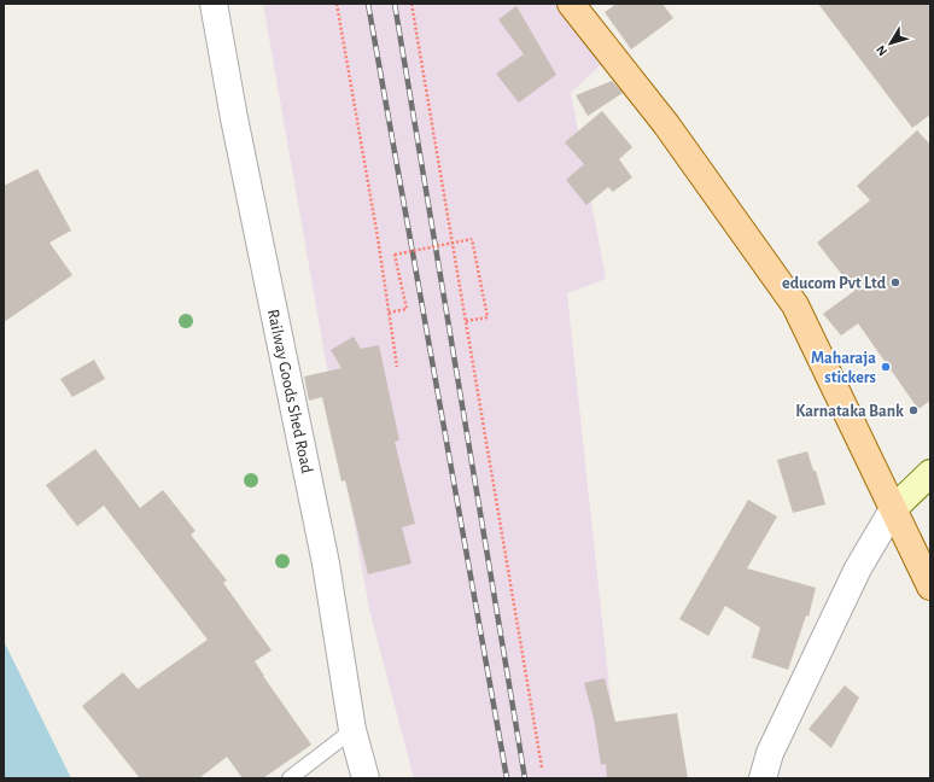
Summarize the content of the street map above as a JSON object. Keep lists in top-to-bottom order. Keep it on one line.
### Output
{"streets":{"street":["Railway Goods Shed Road"]},"places":["educom Pvt Ltd","Maharaja stickers","Karnataka Bank"],"north":"bottom left"}
